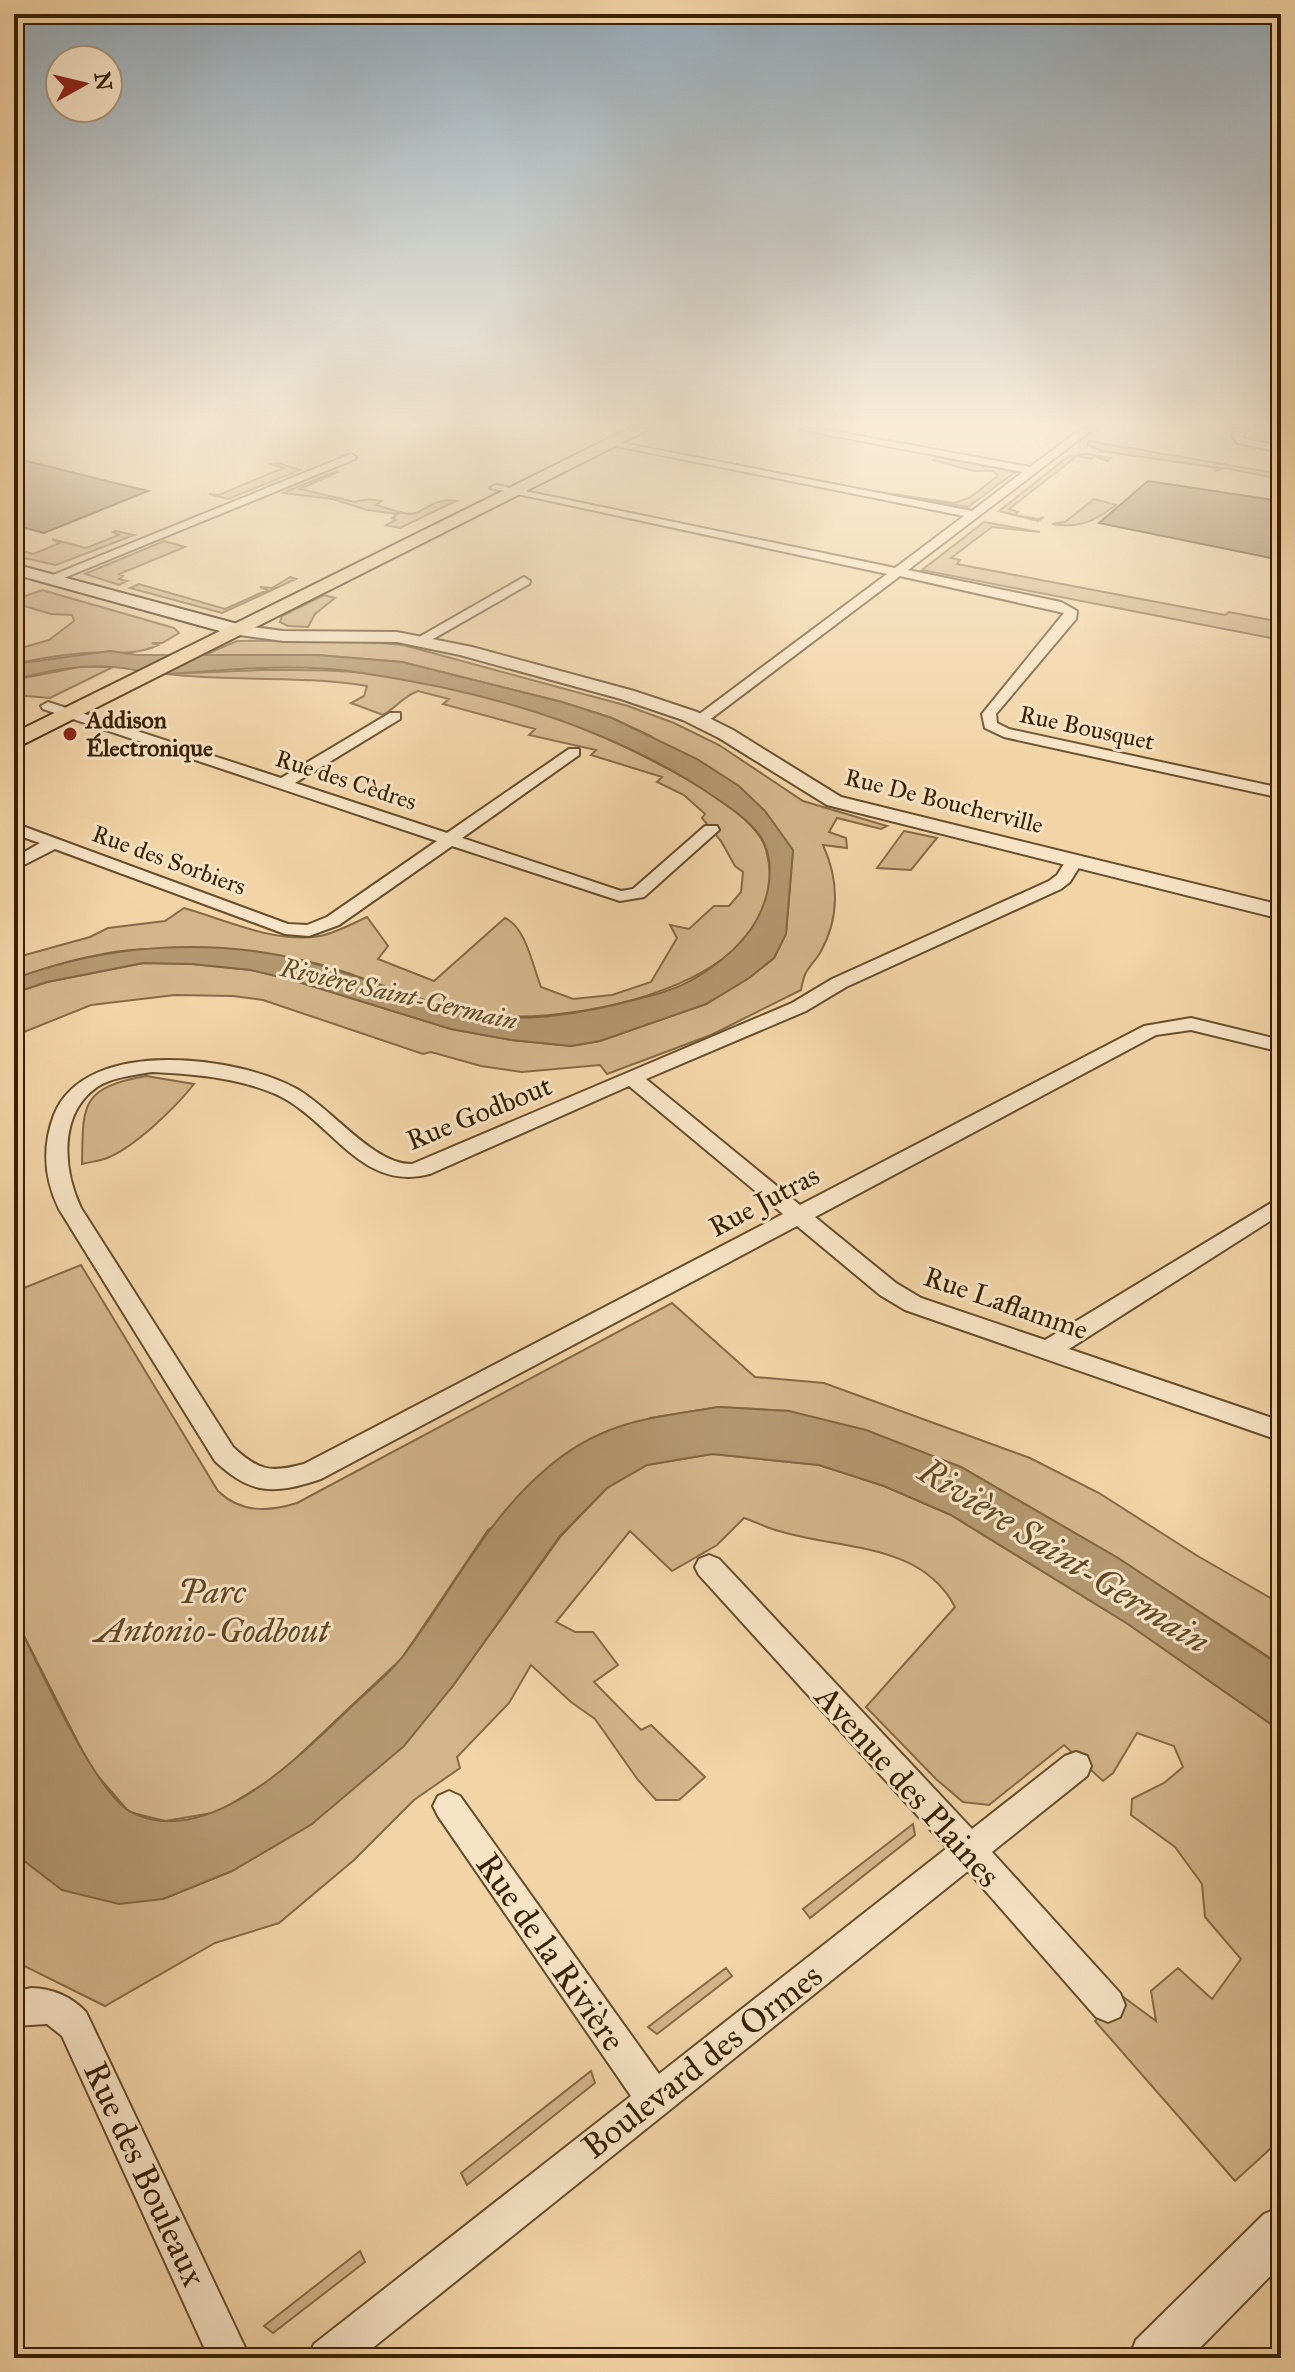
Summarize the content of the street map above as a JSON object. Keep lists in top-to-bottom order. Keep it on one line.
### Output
{"streets":{"street":["Rue Bousquet","Rue des Cèdres","Rue De Boucherville","Rue des Sorbiers","Rue Godbout","Rue Jutras","Rue Laflamme","Avenue des Plaines","Rue de la Rivière","Boulevard des Ormes","Rue des Bouleaux"]},"crossings":[["Rue des Cèdres","Rue des Sorbiers"],["Rue De Boucherville","Rue Godbout"],["Rue Godbout","Rue Jutras"],["Rue Godbout","Rue Laflamme"],["Rue Jutras","Rue Laflamme"],["Avenue des Plaines","Boulevard des Ormes"],["Rue de la Rivière","Boulevard des Ormes"]],"water":["Rivière Saint-Germain"],"parks":["Parc Antonio-Godbout"],"places":["Addison Électronique"],"north":"right"}
